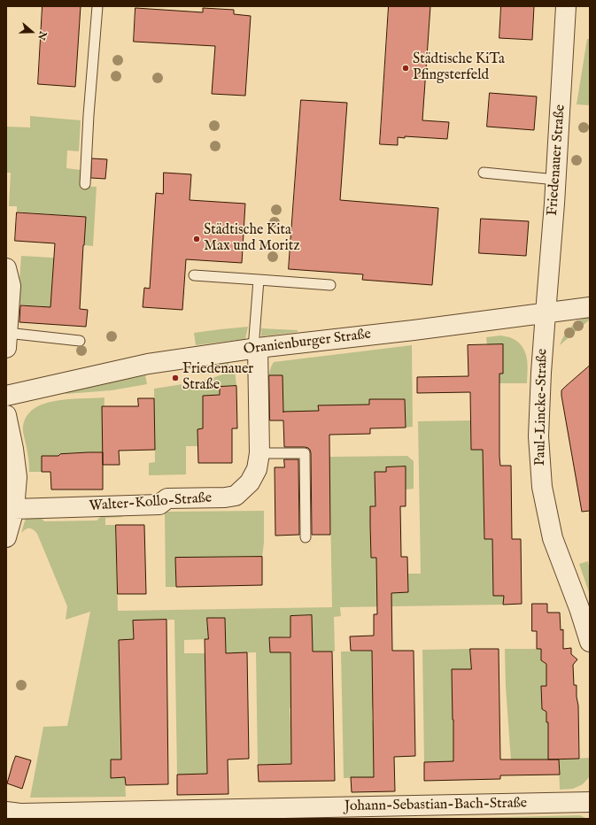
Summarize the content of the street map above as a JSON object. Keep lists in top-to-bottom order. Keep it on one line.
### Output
{"streets":{"street":["Friedenauer Straße","Oranienburger Straße","Paul-Lincke-Straße","Walter-Kollo-Straße","Johann-Sebastian-Bach-Straße"]},"crossings":[["Friedenauer Straße","Oranienburger Straße"],["Friedenauer Straße","Paul-Lincke-Straße"],["Oranienburger Straße","Paul-Lincke-Straße"],["Oranienburger Straße","Walter-Kollo-Straße"]],"places":["Städtische KiTa Pfingsterfeld","Städtische Kita Max und Moritz","Friedenauer Straße"],"north":"right"}
